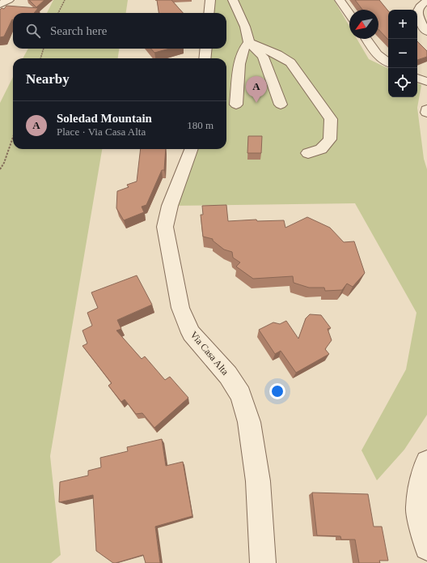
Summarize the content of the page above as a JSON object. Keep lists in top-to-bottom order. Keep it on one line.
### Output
{"streets":{"street":["Via Casa Alta"]},"north":"bottom left","page":{"map_buttons":["+","−"],"search":"Search here","heading":"Nearby","pins":"A","list":[{"mark":"A","name":"Soledad Mountain","note":"Place · Via Casa Alta","value":"180 m"}]}}
